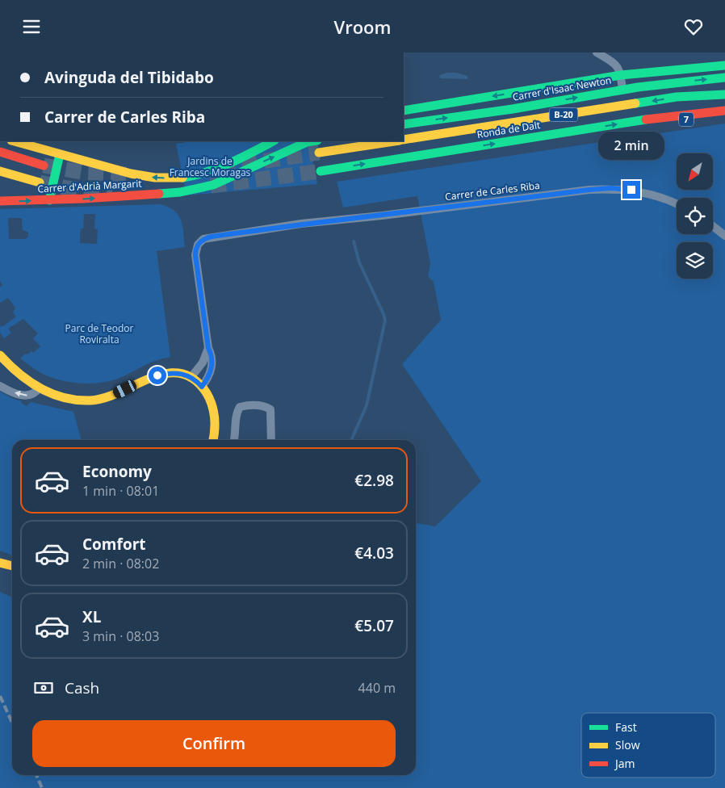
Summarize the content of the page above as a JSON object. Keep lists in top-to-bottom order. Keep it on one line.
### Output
{"streets":{"main road":["Carrer d'Isaac Newton","B-20","7","Ronda de Dalt","Carrer d'Adrià Margarit"],"street":["Carrer de Carles Riba"]},"crossings":[["7","Ronda de Dalt"]],"parks":["Jardins de Francesc Moragas","Parc de Teodor Roviralta"],"legend":["Fast","Slow","Jam"],"north":"bottom left","page":{"header":"Vroom","banner":["Avinguda del Tibidabo","Carrer de Carles Riba"],"bubble":"2 min","list":[{"name":"Economy","note":"1 min · 08:01","value":"€2.98"},{"name":"Comfort","note":"2 min · 08:02","value":"€4.03"},{"name":"XL","note":"3 min · 08:03","value":"€5.07"}],"pay":["Cash","440 m"],"buttons":"Confirm"}}
